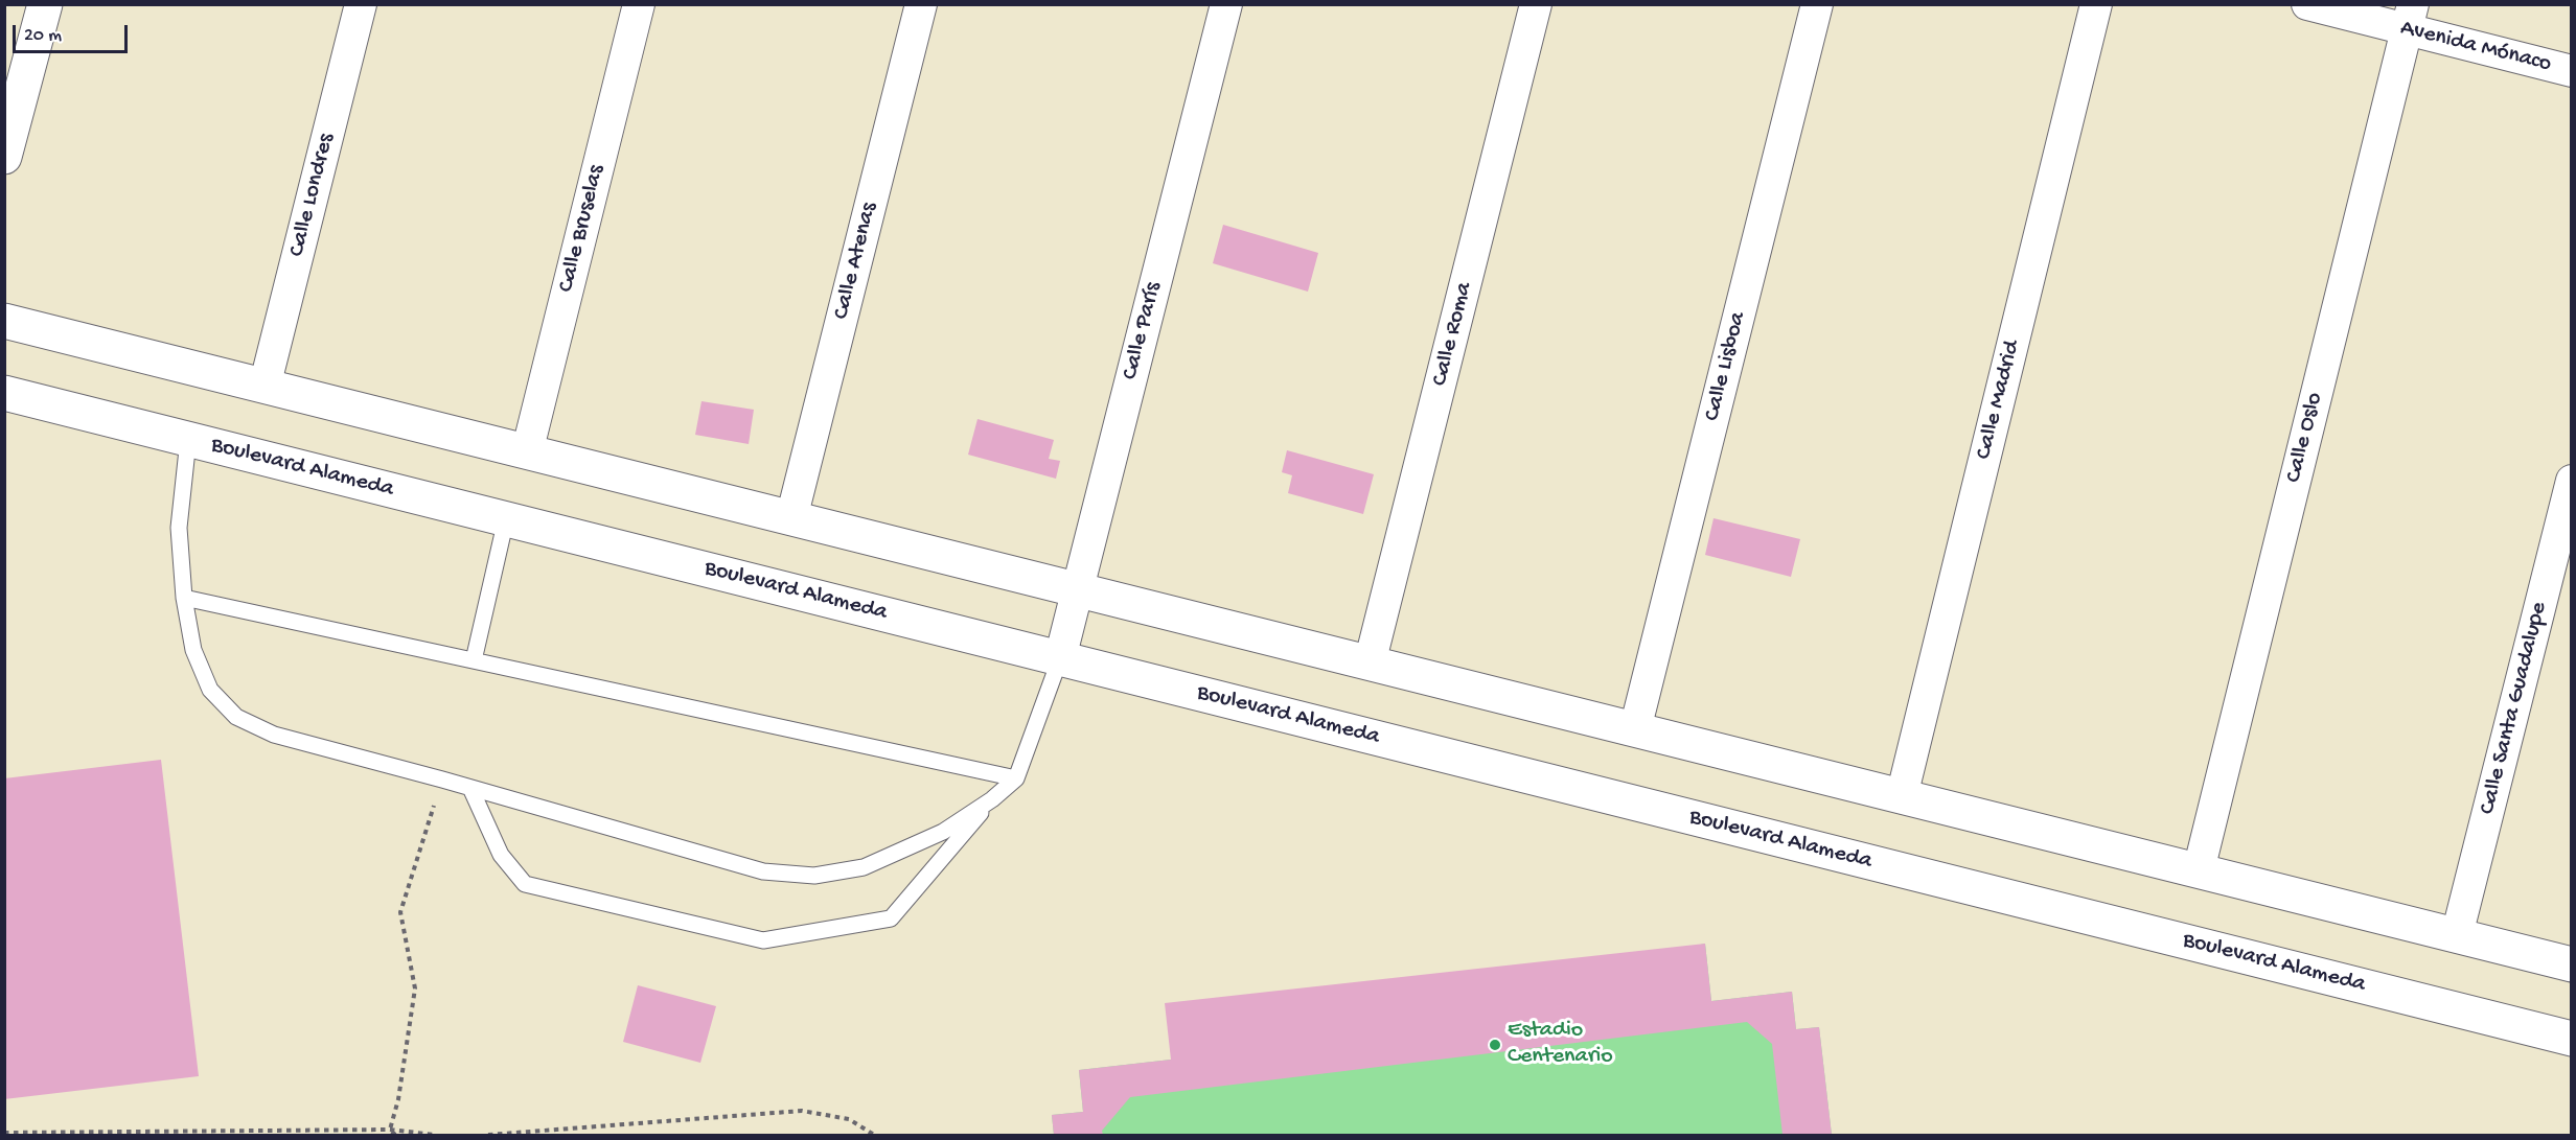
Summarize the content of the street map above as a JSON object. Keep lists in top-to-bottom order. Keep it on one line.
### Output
{"streets":{"street":["Avenida Mónaco","Calle Londres","Calle Bruselas","Calle Atenas","Calle París","Calle Roma","Calle Lisboa","Calle Madrid","Calle Oslo","Boulevard Alameda","Calle Santa Guadalupe"]},"crossings":[["Avenida Mónaco","Calle Oslo"],["Calle París","Boulevard Alameda"]],"places":["Estadio Centenario"],"scale_bar":"20 m"}
